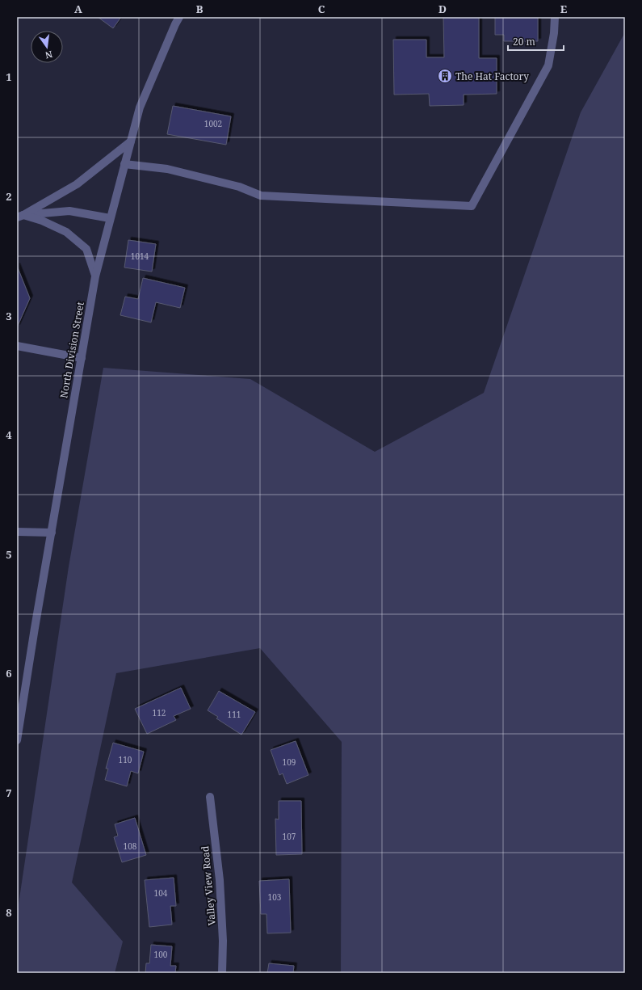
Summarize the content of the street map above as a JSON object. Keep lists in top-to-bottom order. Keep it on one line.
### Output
{"streets":{"street":["North Division Street","Valley View Road"]},"places":{"building":["The Hat Factory"]},"house_numbers":["1002","1014","112","111","110","109","107","108","104","103","100"],"scale_bar":"20 m","north":"bottom","grid":{"columns":["A","B","C","D","E"],"rows":["1","2","3","4","5","6","7","8"]}}
